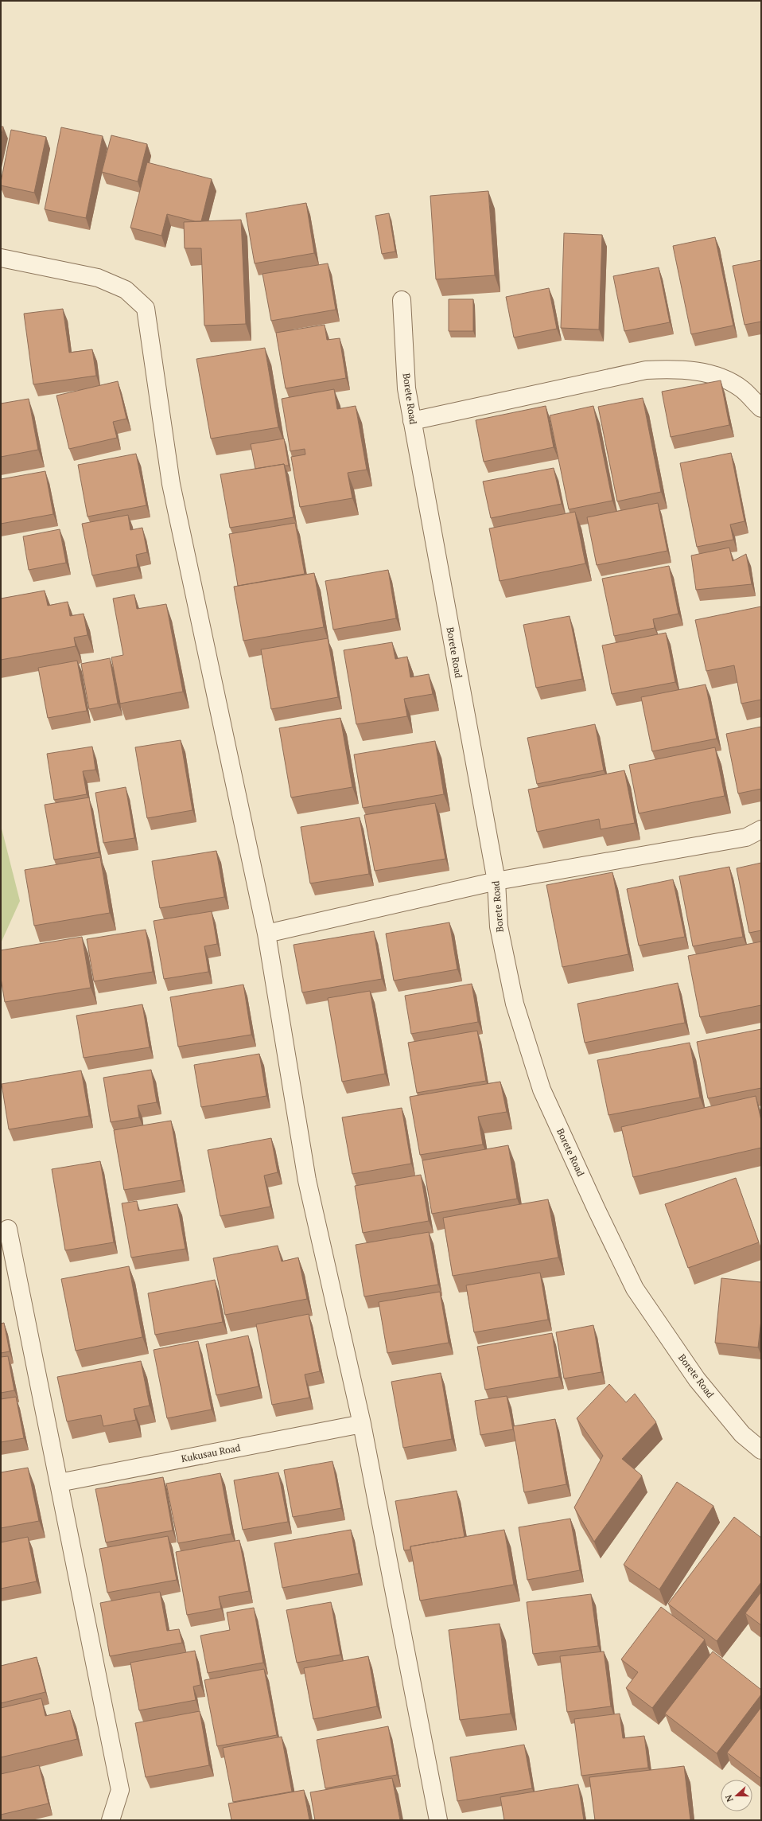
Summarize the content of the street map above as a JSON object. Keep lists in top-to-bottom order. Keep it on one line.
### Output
{"streets":{"street":["Borete Road","Kukusau Road"]},"north":"left"}
